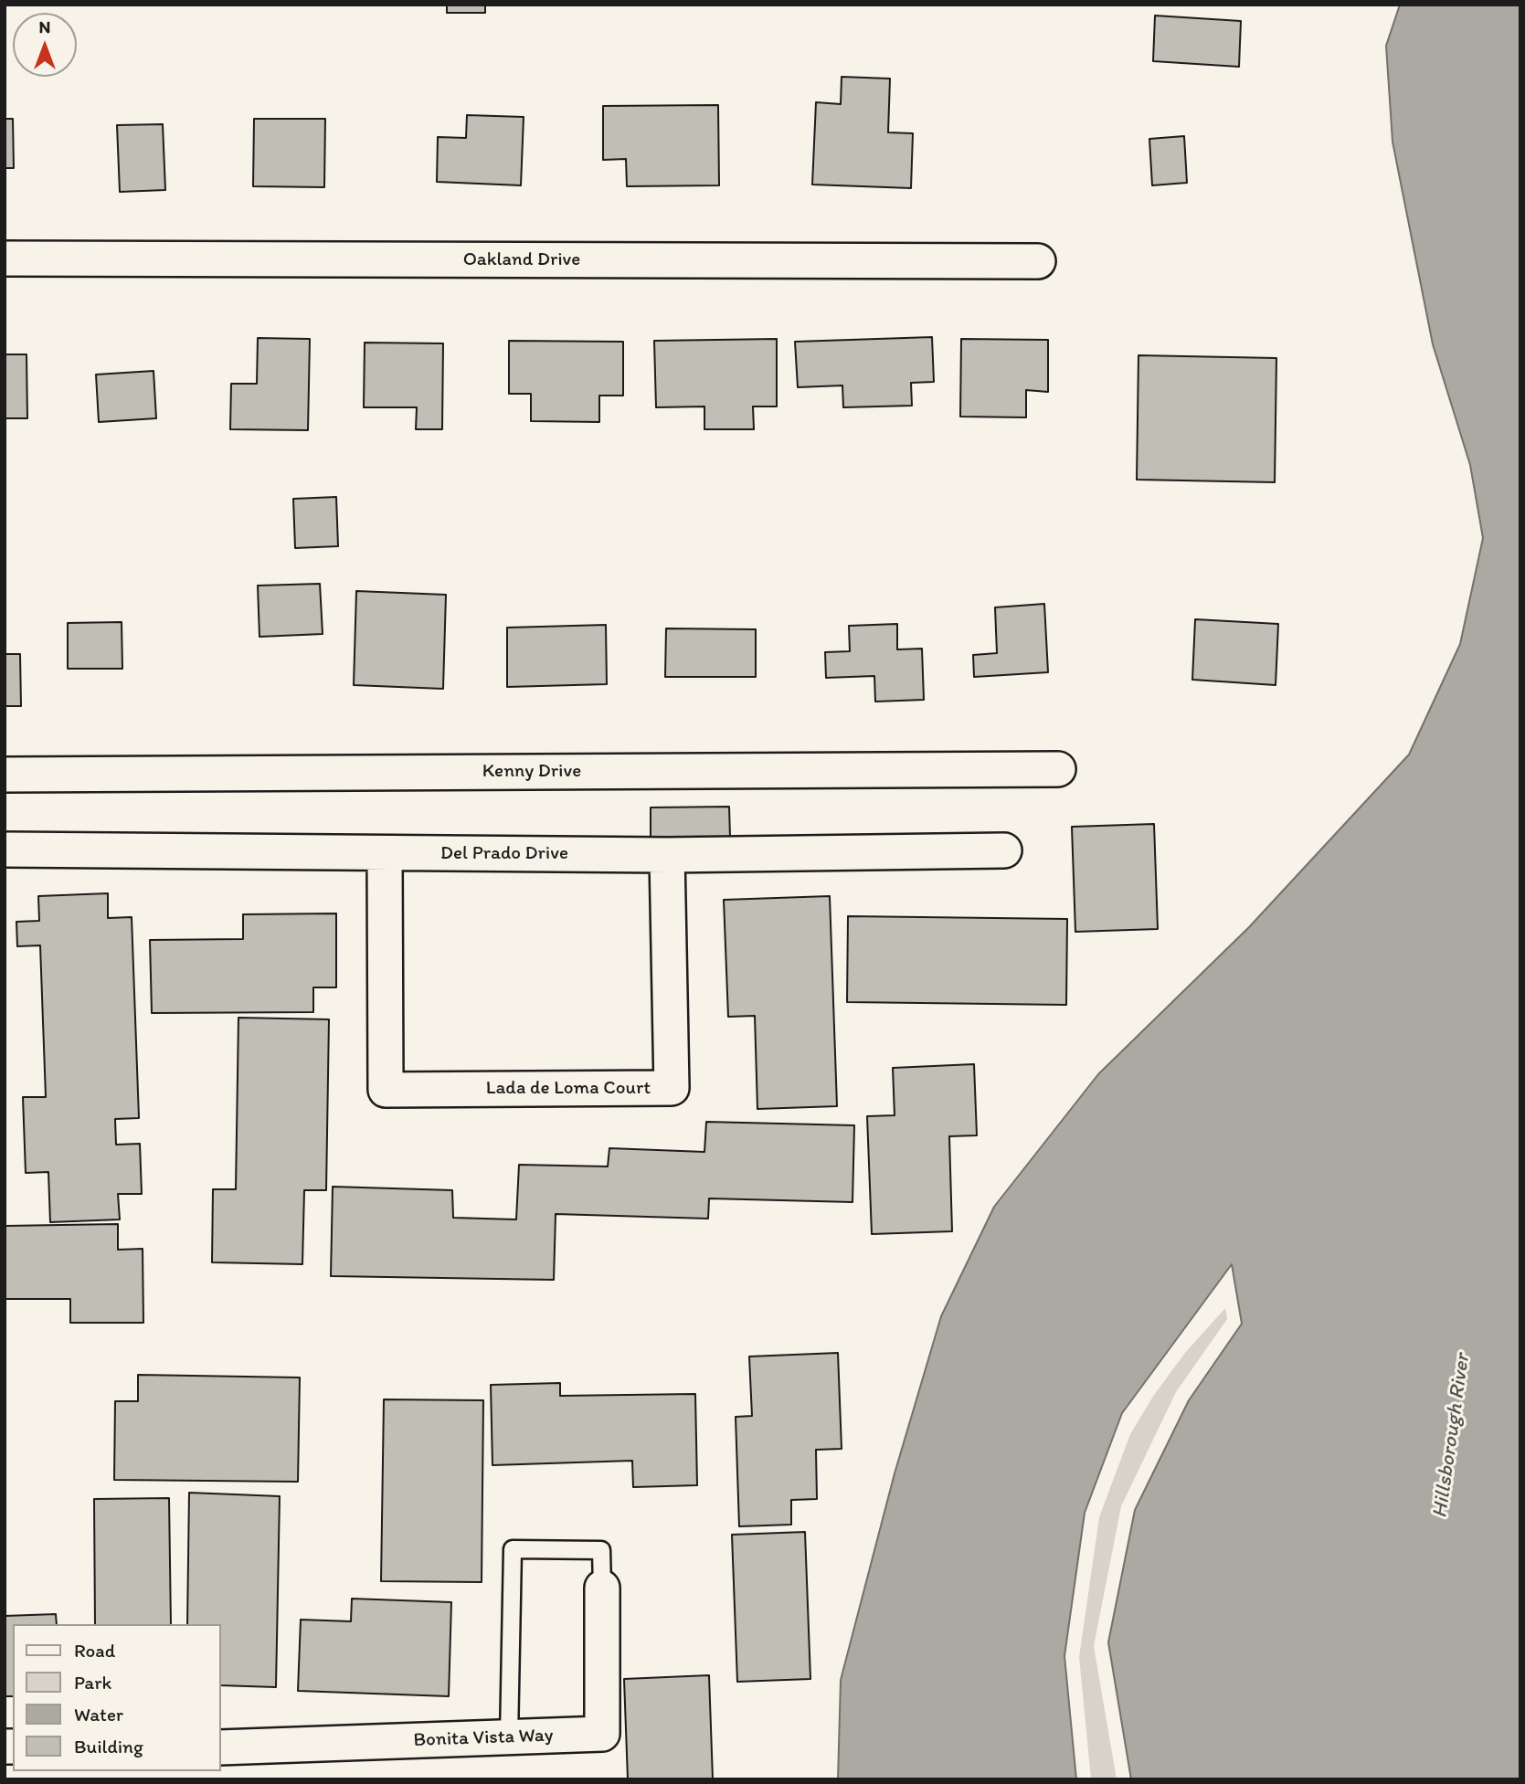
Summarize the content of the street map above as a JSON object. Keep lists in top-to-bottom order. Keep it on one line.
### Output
{"streets":{"street":["Oakland Drive","Kenny Drive","Del Prado Drive","Lada de Loma Court","Bonita Vista Way"]},"crossings":[["Del Prado Drive","Lada de Loma Court"]],"water":["Hillsborough River"],"legend":["Road","Park","Water","Building"],"north":"top"}
